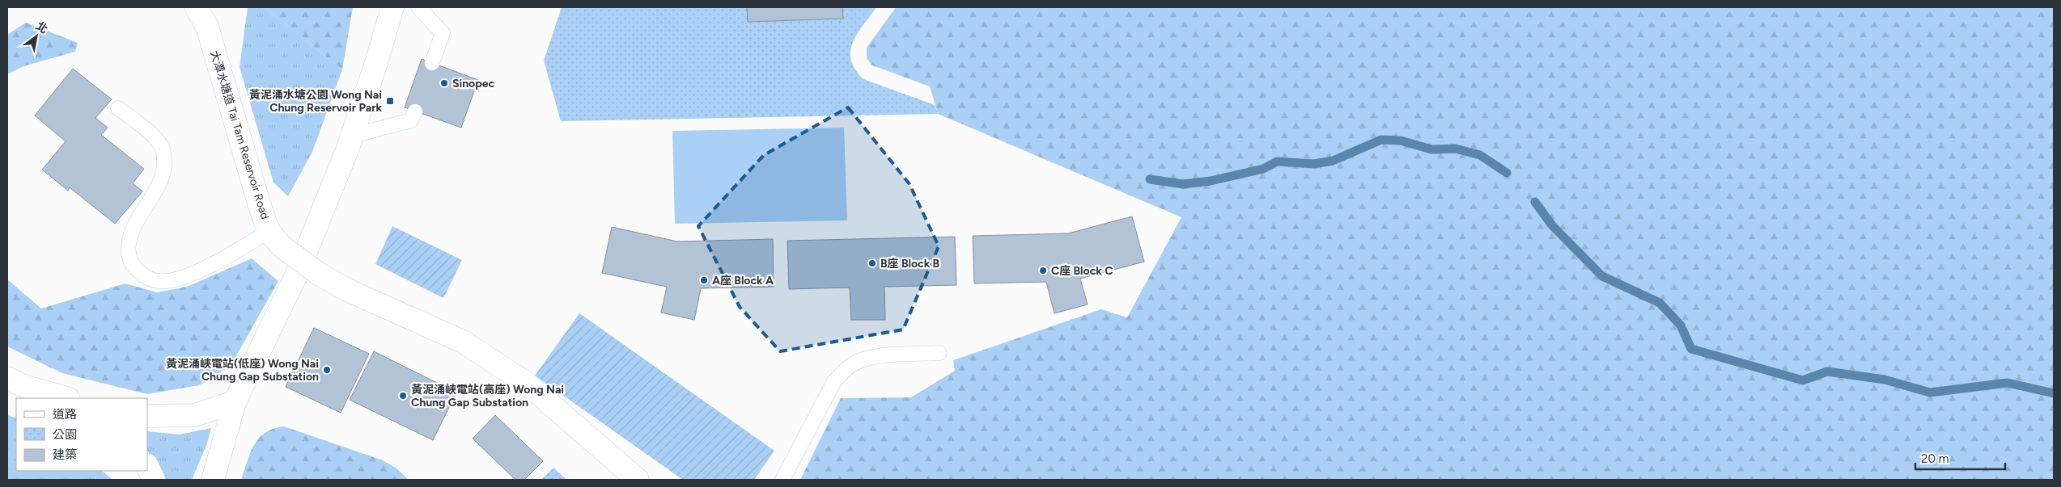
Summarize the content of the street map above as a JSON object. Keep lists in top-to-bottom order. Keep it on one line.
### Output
{"streets":{"main road":["大潭水塘道 Tai Tam Reservoir Road"]},"places":{"other":["Sinopec","B座 Block B","C座 Block C","A座 Block A","黃泥涌峽電站(低座) Wong Nai Chung Gap Substation","黃泥涌峽電站(高座) Wong Nai Chung Gap Substation"],"transit":["黃泥涌水塘公園 Wong Nai Chung Reservoir Park"]},"legend":["道路","公園","建築"],"scale_bar":"20 m","north":"top right"}
